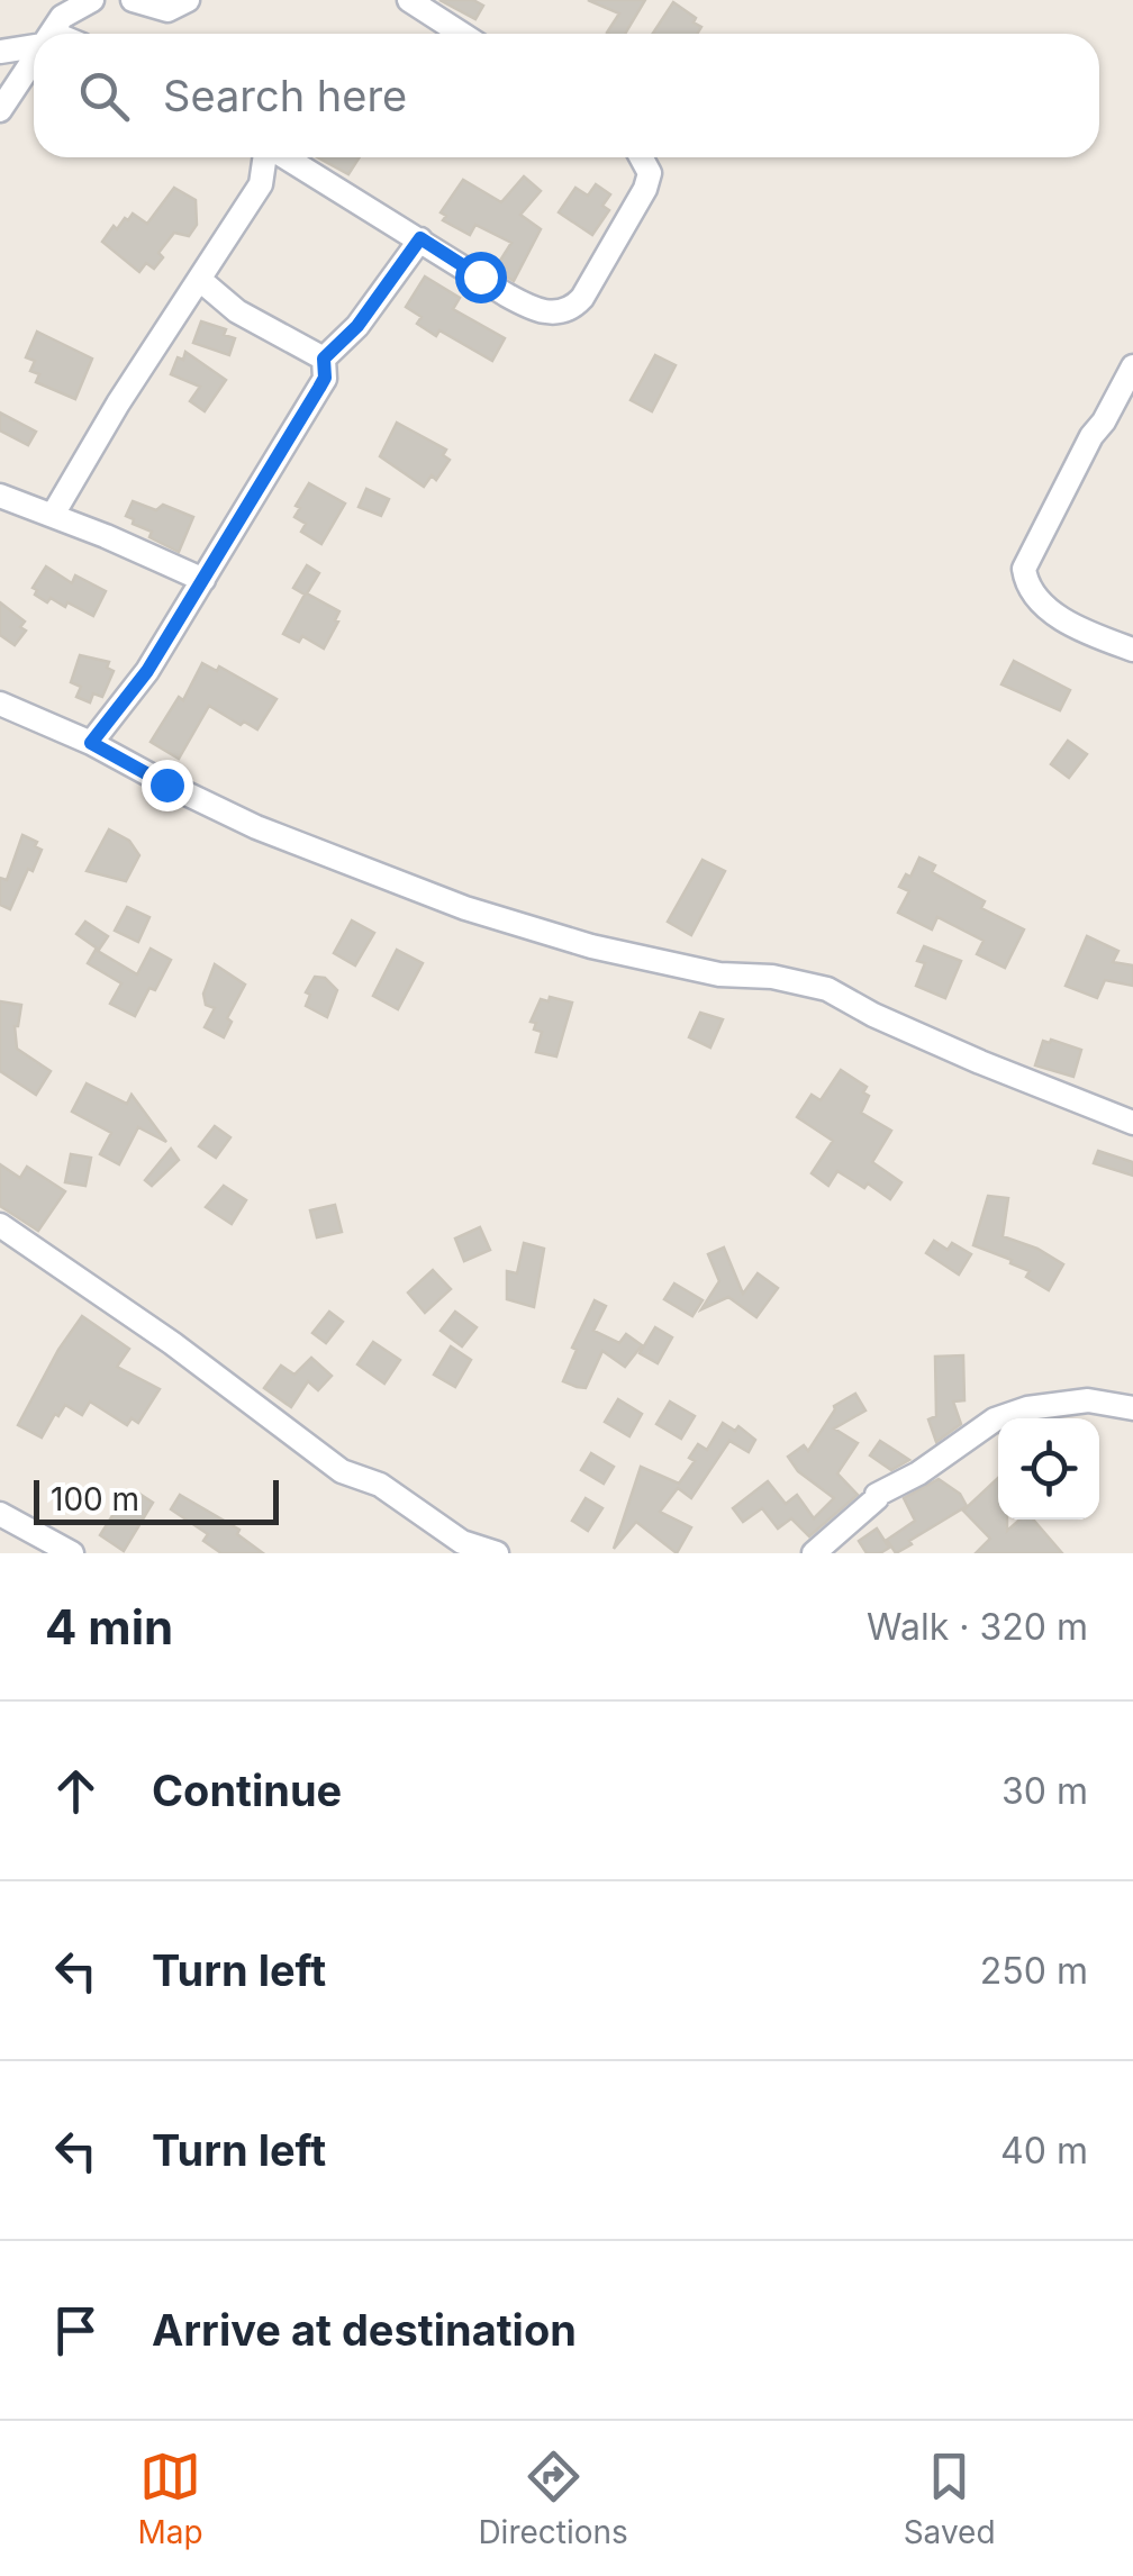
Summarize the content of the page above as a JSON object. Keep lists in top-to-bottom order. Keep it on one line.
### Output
{"scale_bar":"100 m","page":{"search":"Search here","scale":"100 m","heading":["4 min","Walk · 320 m"],"list":[["Continue","30 m"],["Turn left","250 m"],["Turn left","40 m"],"Arrive at destination"],"nav":["Map","Directions","Saved"]}}
